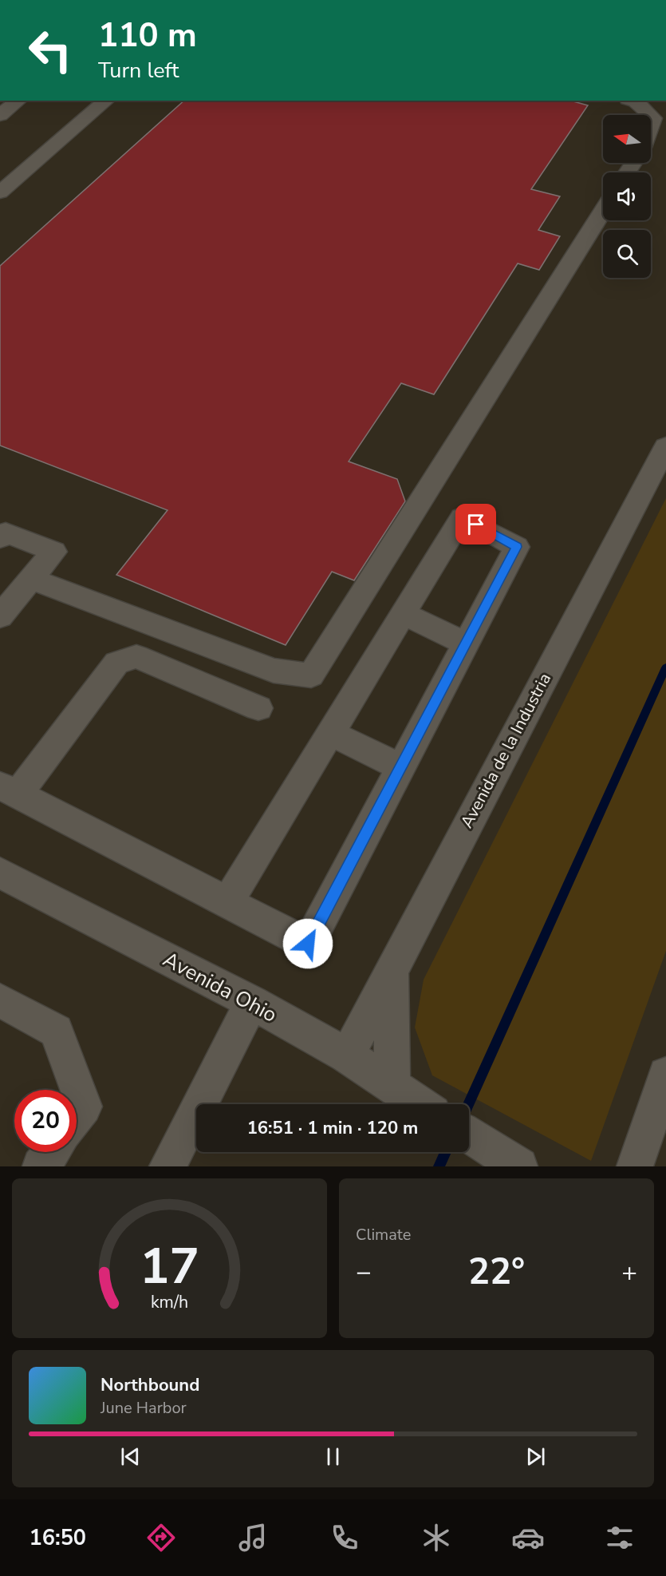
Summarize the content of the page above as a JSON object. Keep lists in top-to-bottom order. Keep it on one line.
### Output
{"streets":{"street":["Avenida de la Industria","Avenida Ohio"]},"crossings":[["Avenida de la Industria","Avenida Ohio"]],"north":"left","page":{"turn":["110 m","Turn left"],"limit":"20","trip":"16:51 · 1 min · 120 m","tile":"Climate","heat":["−","22°","+"],"song":["Northbound","June Harbor"],"tabs":"16:50","gauge":["17","km/h"]}}
